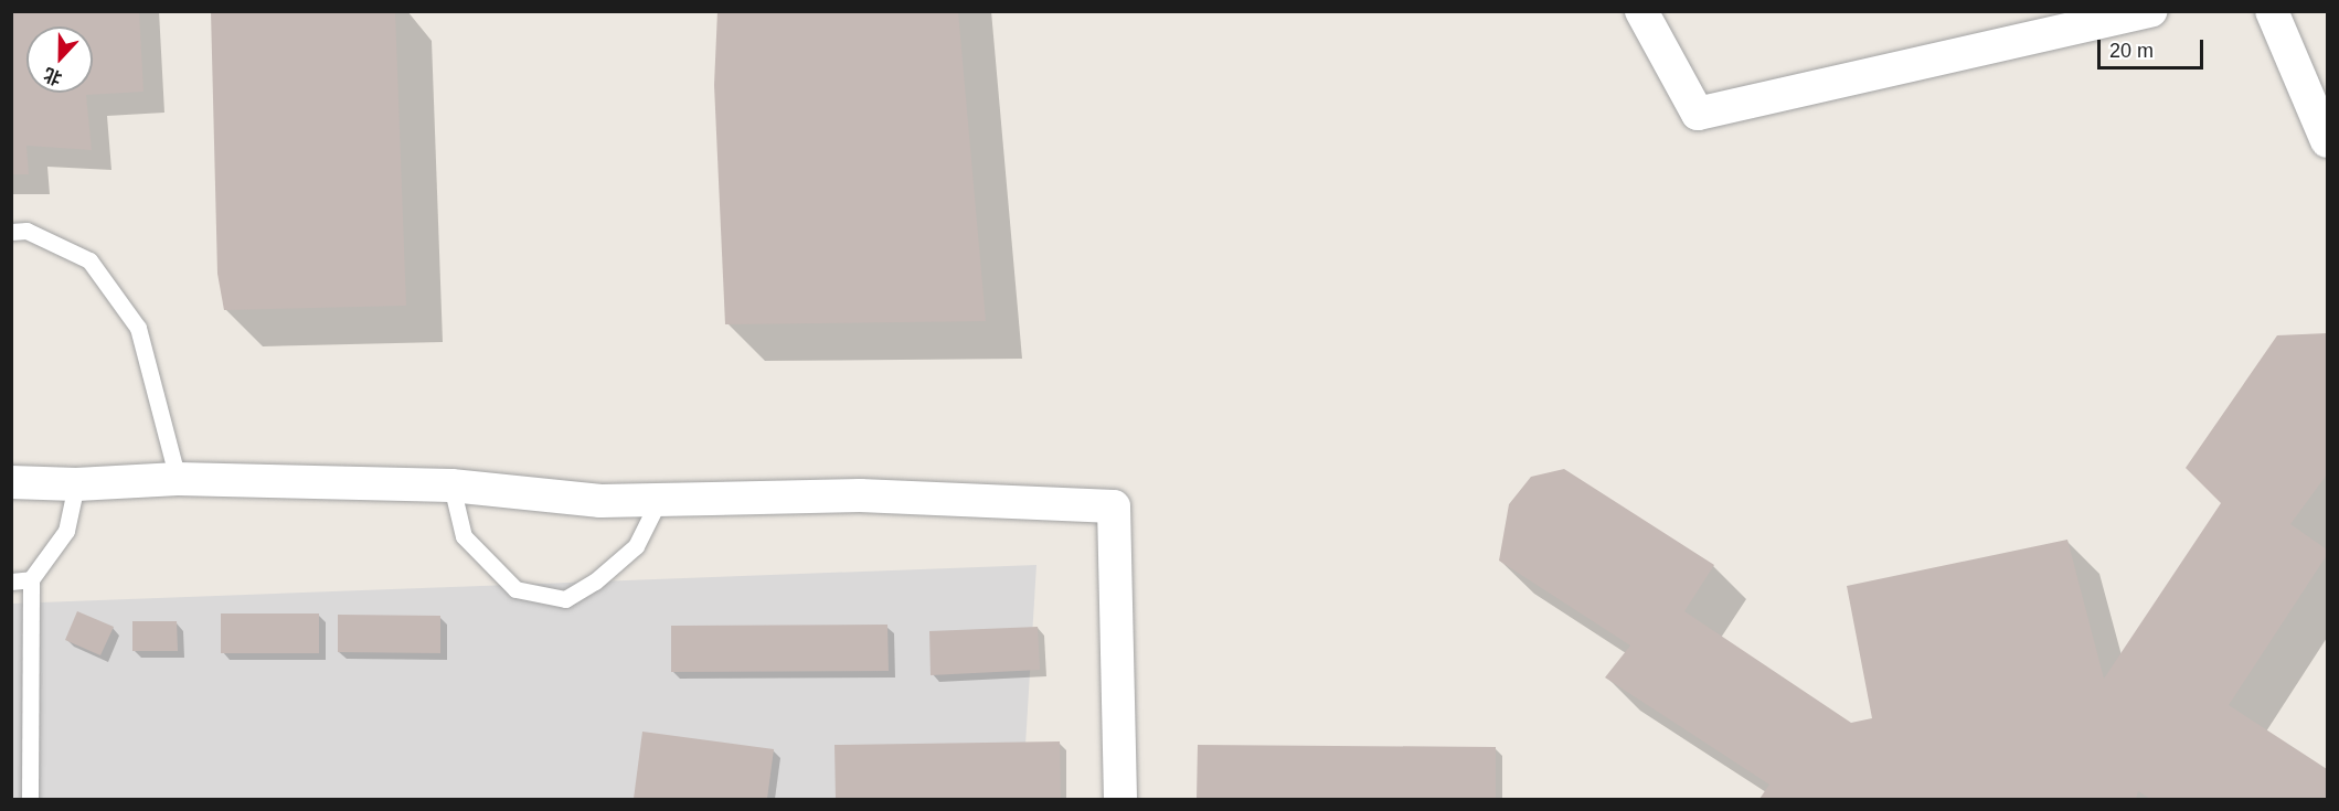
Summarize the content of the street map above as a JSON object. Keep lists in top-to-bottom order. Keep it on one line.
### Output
{"scale_bar":"20 m","north":"bottom"}
